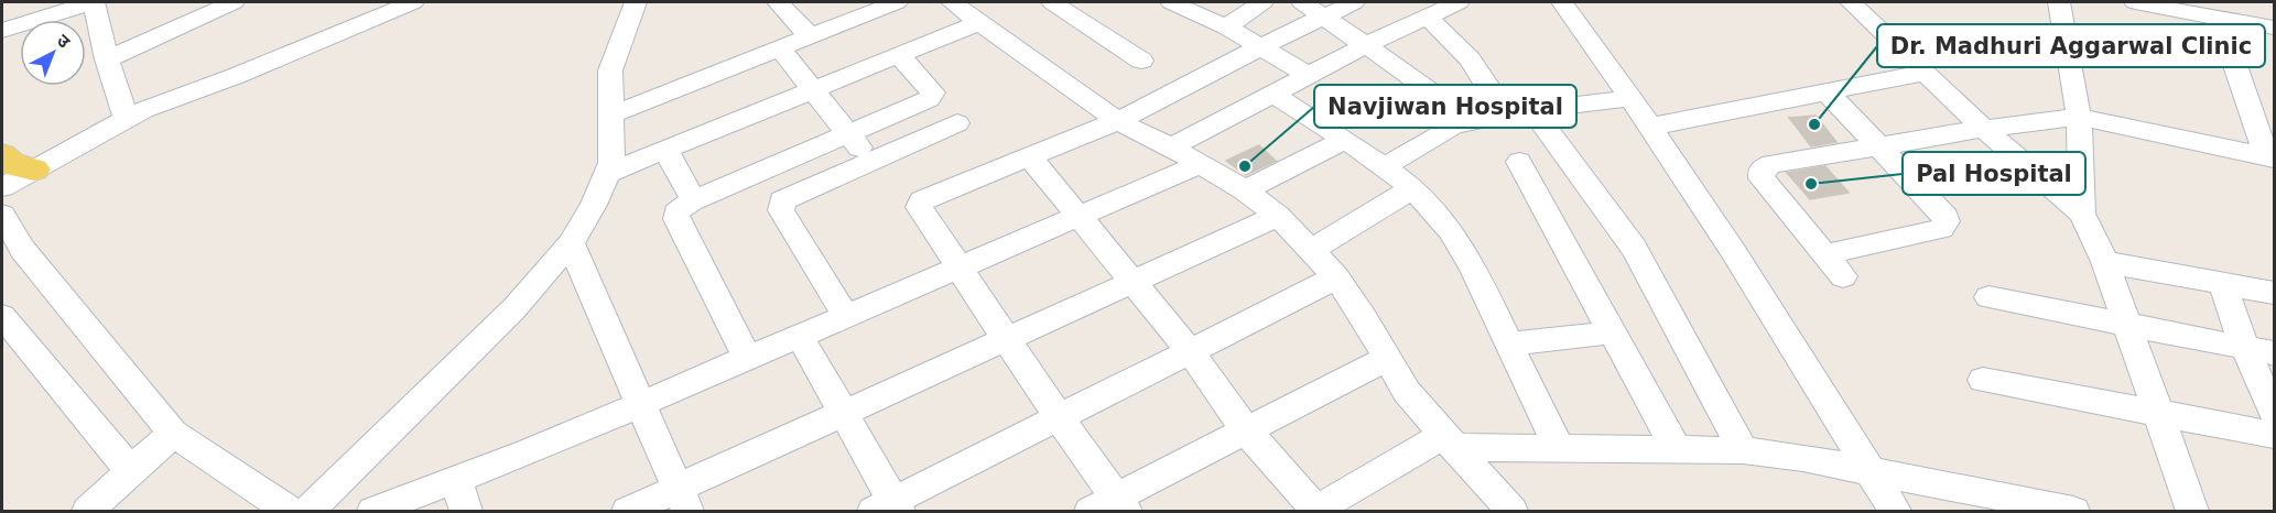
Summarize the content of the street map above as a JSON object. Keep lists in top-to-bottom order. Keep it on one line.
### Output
{"places":["Dr. Madhuri Aggarwal Clinic","Navjiwan Hospital","Pal Hospital"],"north":"top right"}
